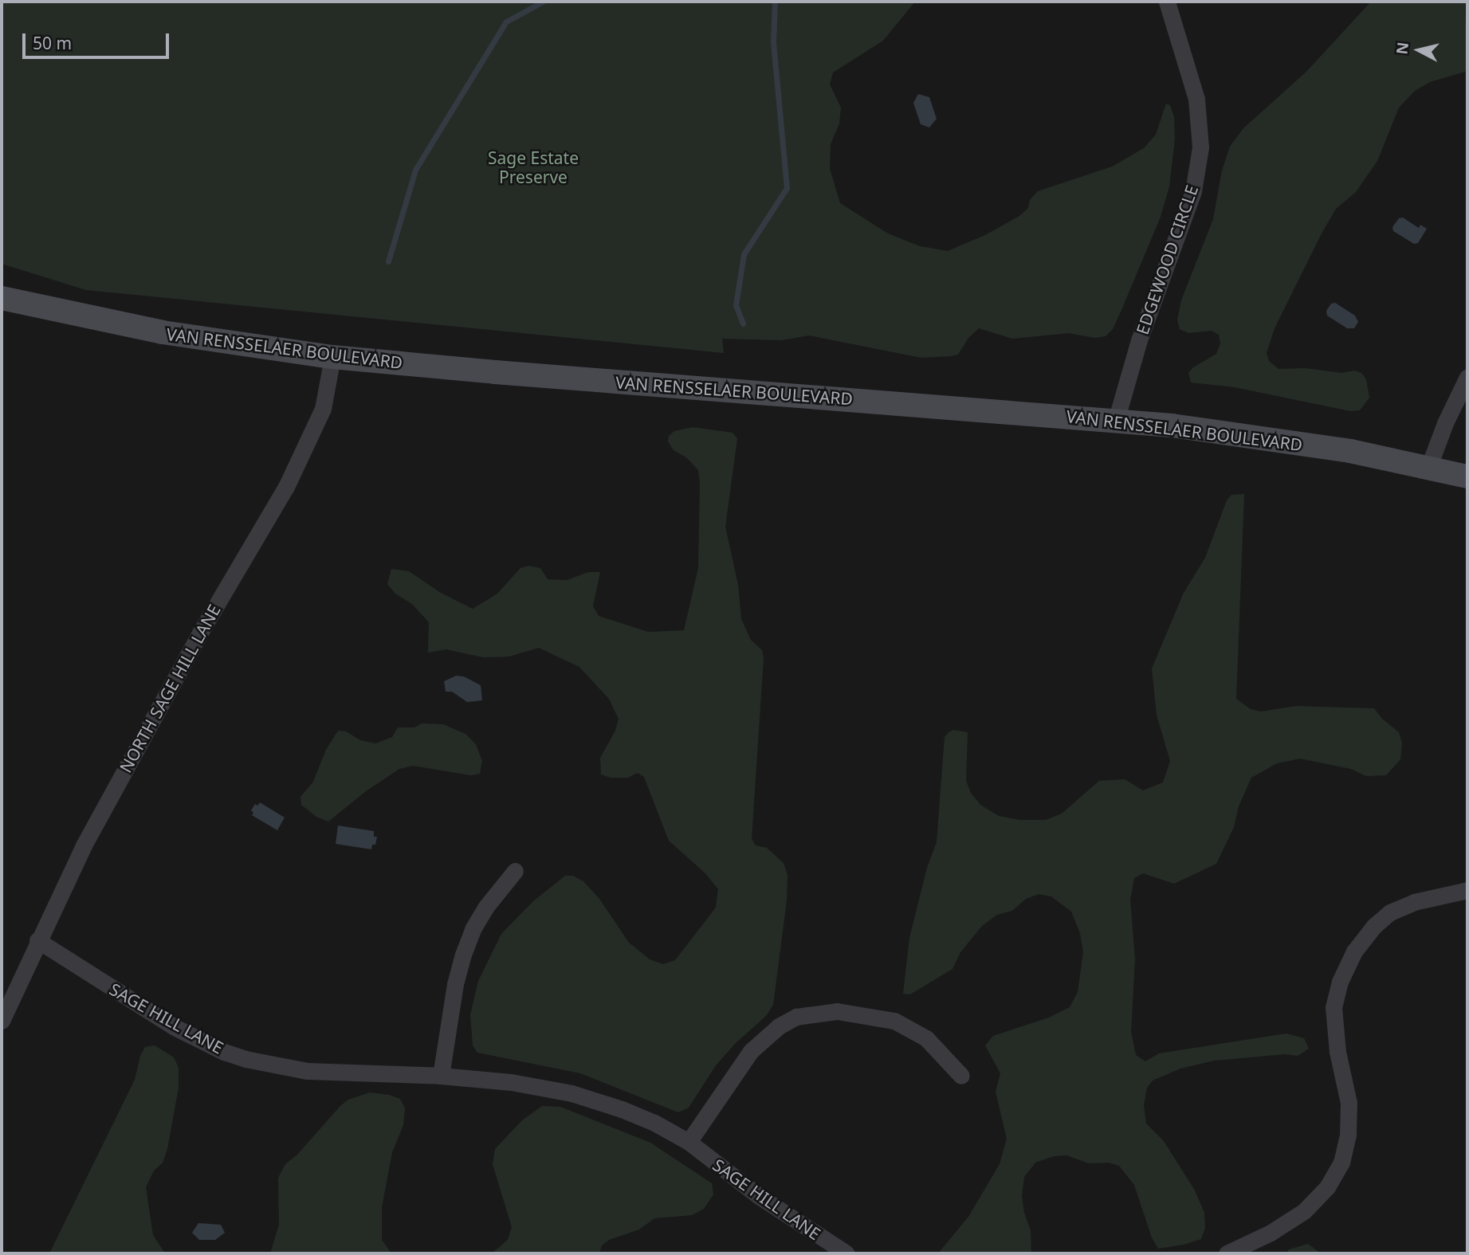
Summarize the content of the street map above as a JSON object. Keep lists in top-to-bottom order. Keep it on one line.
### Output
{"streets":{"main road":["VAN RENSSELAER BOULEVARD"],"street":["EDGEWOOD CIRCLE","NORTH SAGE HILL LANE","SAGE HILL LANE"]},"crossings":[["EDGEWOOD CIRCLE","VAN RENSSELAER BOULEVARD"],["VAN RENSSELAER BOULEVARD","NORTH SAGE HILL LANE"],["NORTH SAGE HILL LANE","SAGE HILL LANE"]],"parks":["Sage Estate Preserve"],"scale_bar":"50 m","north":"left"}
